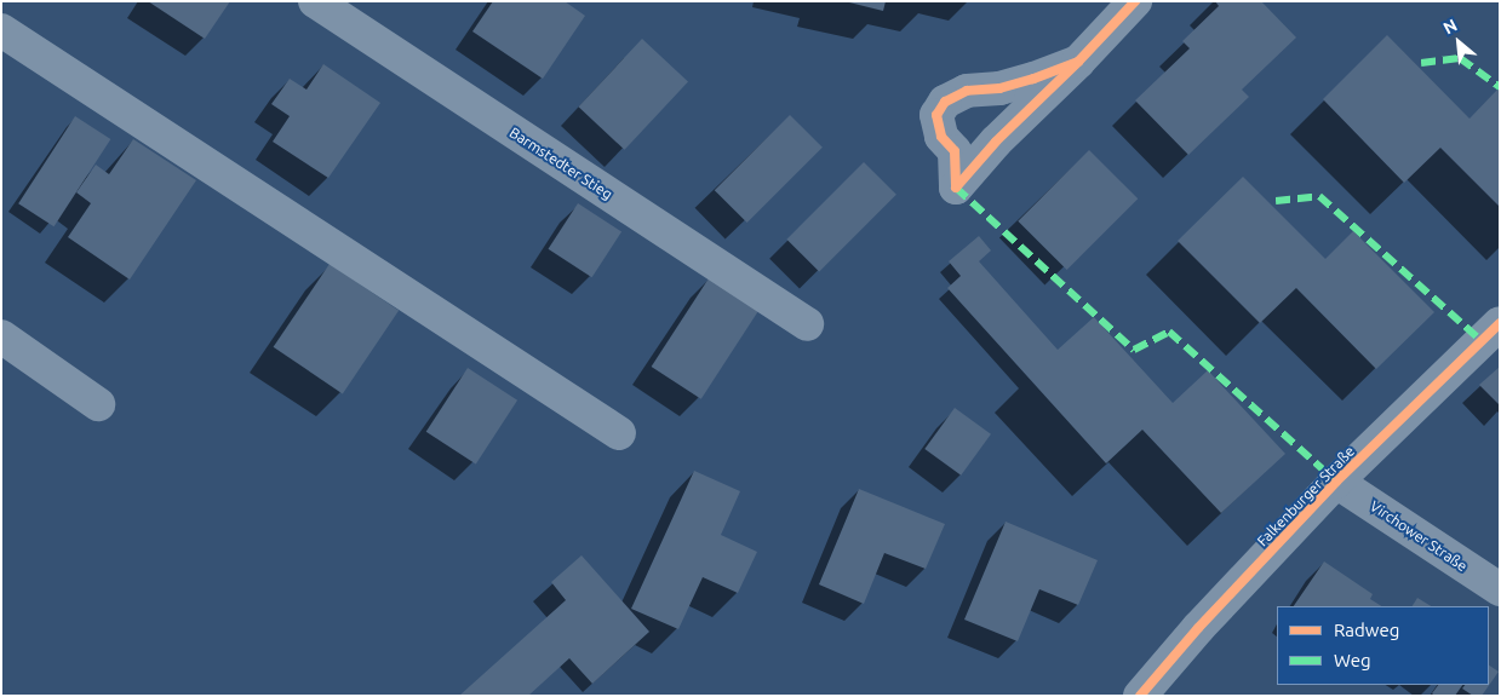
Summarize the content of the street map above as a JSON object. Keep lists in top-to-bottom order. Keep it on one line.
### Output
{"streets":{"street":["Barmstedter Stieg","Falkenburger Straße","Virchower Straße"]},"crossings":[["Falkenburger Straße","Virchower Straße"]],"legend":["Radweg","Weg"],"north":"top left"}
